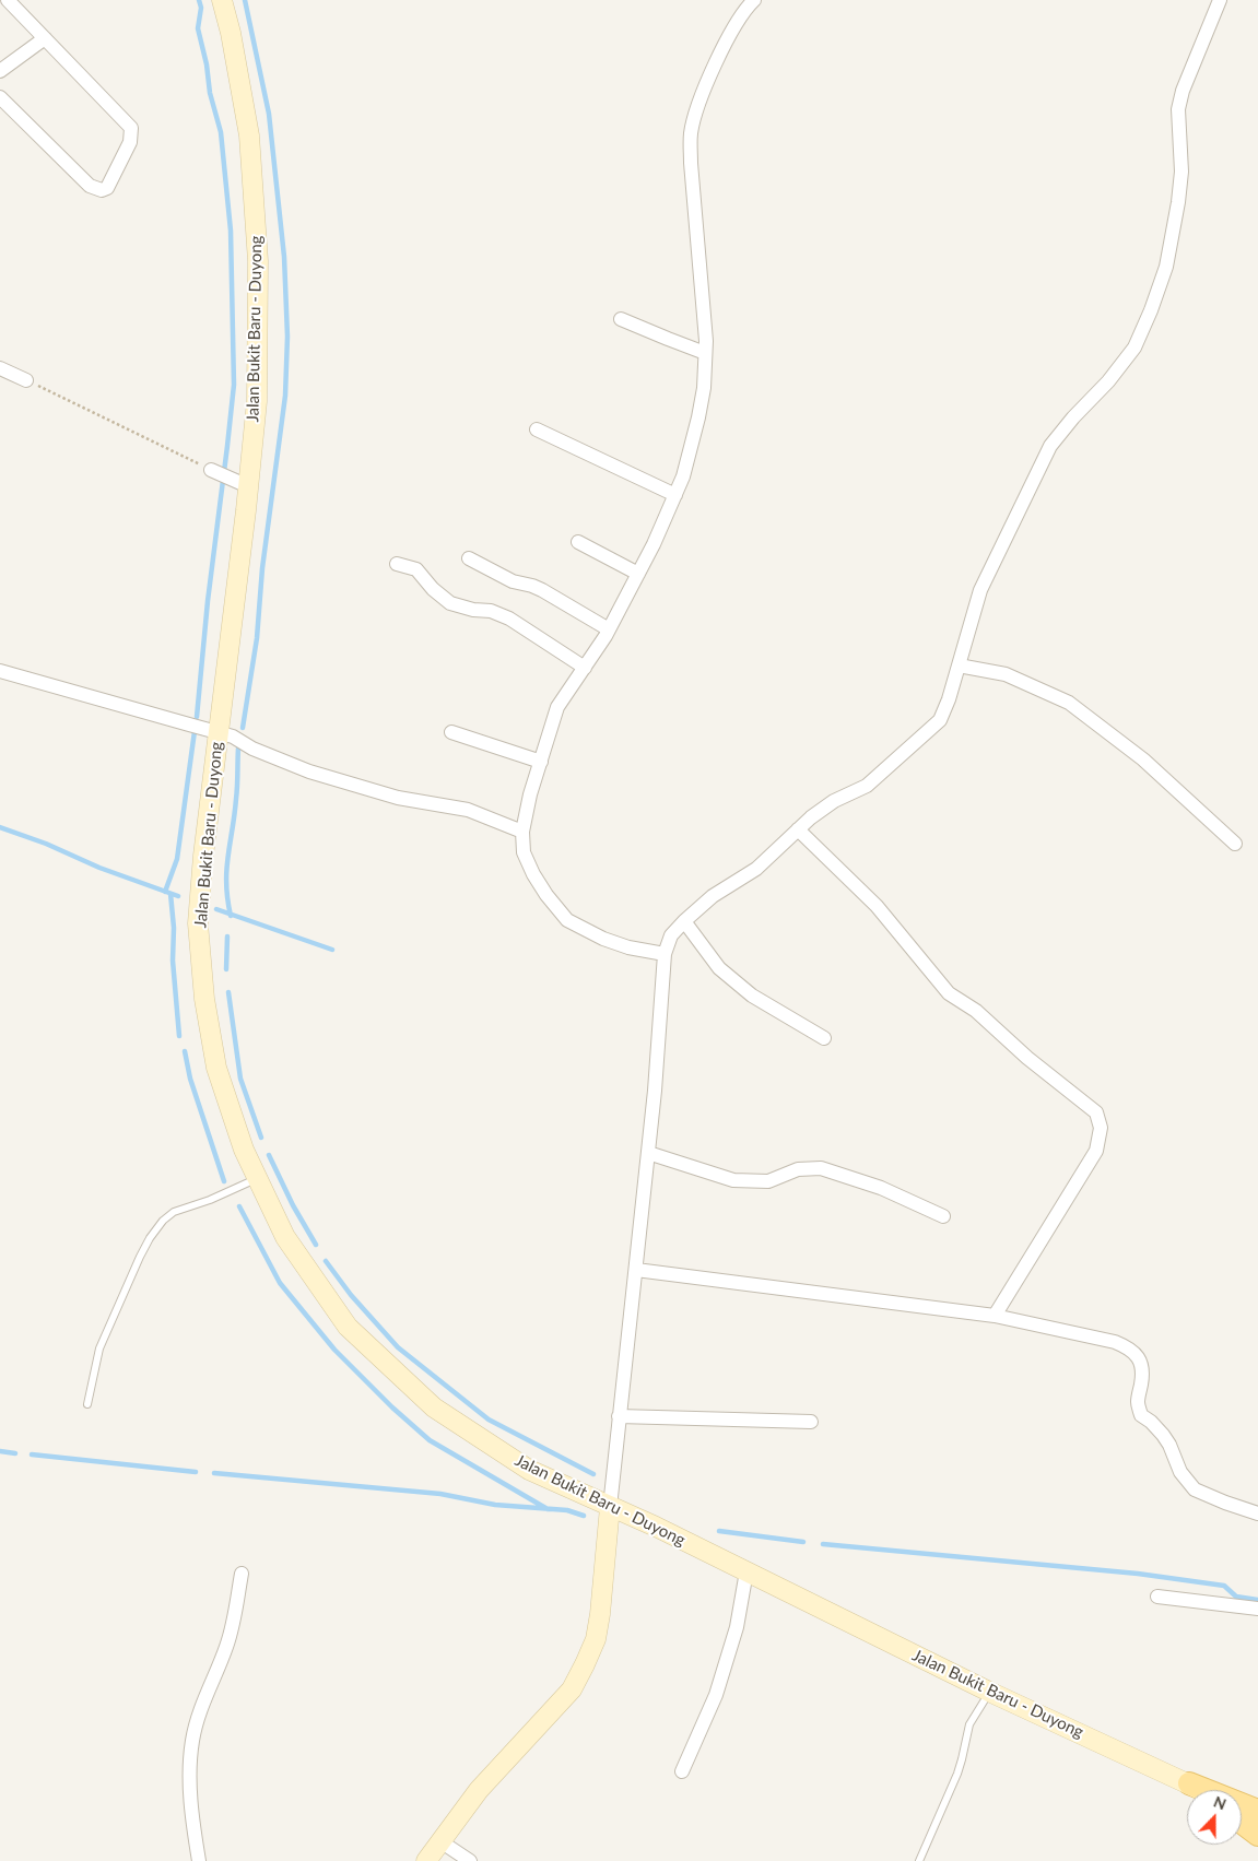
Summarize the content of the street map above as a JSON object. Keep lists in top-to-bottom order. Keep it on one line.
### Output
{"streets":{"main road":["Jalan Bukit Baru - Duyong"]},"north":"top"}
